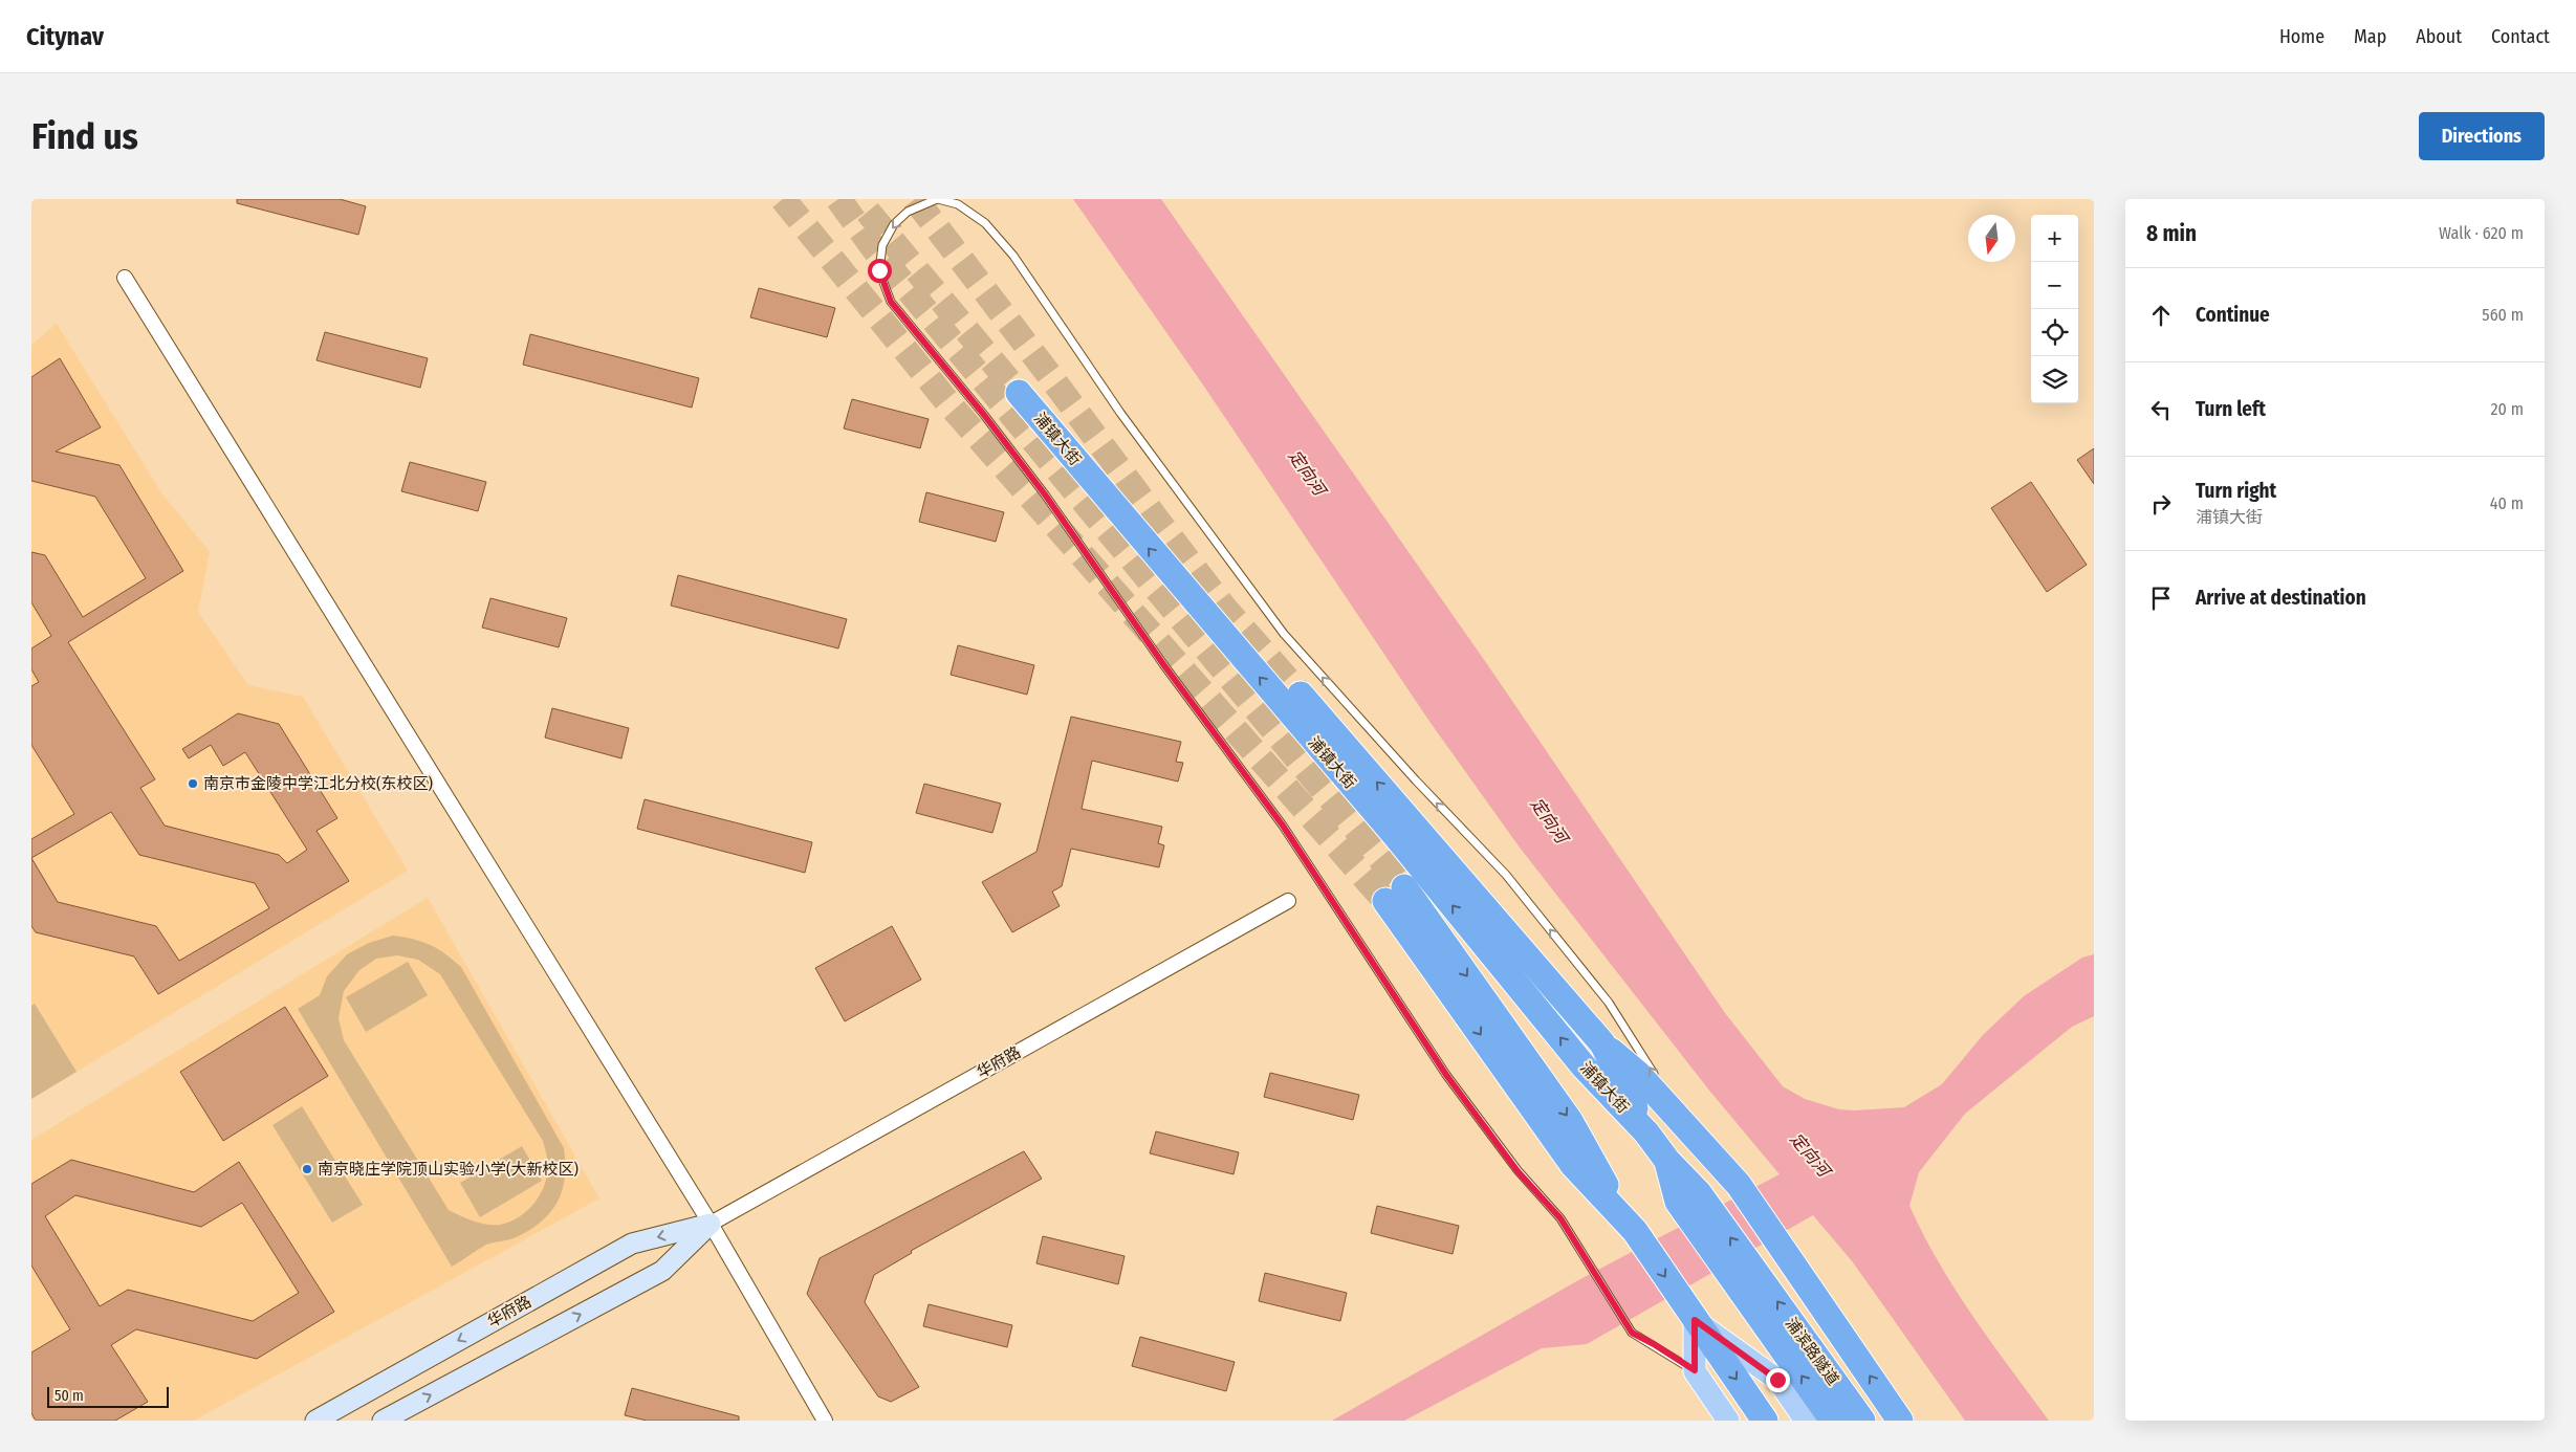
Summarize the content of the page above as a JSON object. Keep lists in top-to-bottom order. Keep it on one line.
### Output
{"streets":{"highway":["浦镇大街","浦滨路隧道"],"street":["华府路"]},"crossings":[["浦镇大街","浦滨路隧道"]],"water":["定向河"],"places":["南京市金陵中学江北分校(东校区)","南京晓庄学院顶山实验小学(大新校区)"],"scale_bar":"50 m","north":"bottom","page":{"header":"Citynav","nav":["Home","Map","About","Contact"],"buttons":"Directions","title":"Find us","heading":["8 min","Walk · 620 m"],"map_buttons":["+","−"],"list":[["Continue","560 m"],["Turn left","20 m"],["Turn right","浦镇大街","40 m"],"Arrive at destination"],"scale":"50 m"}}
